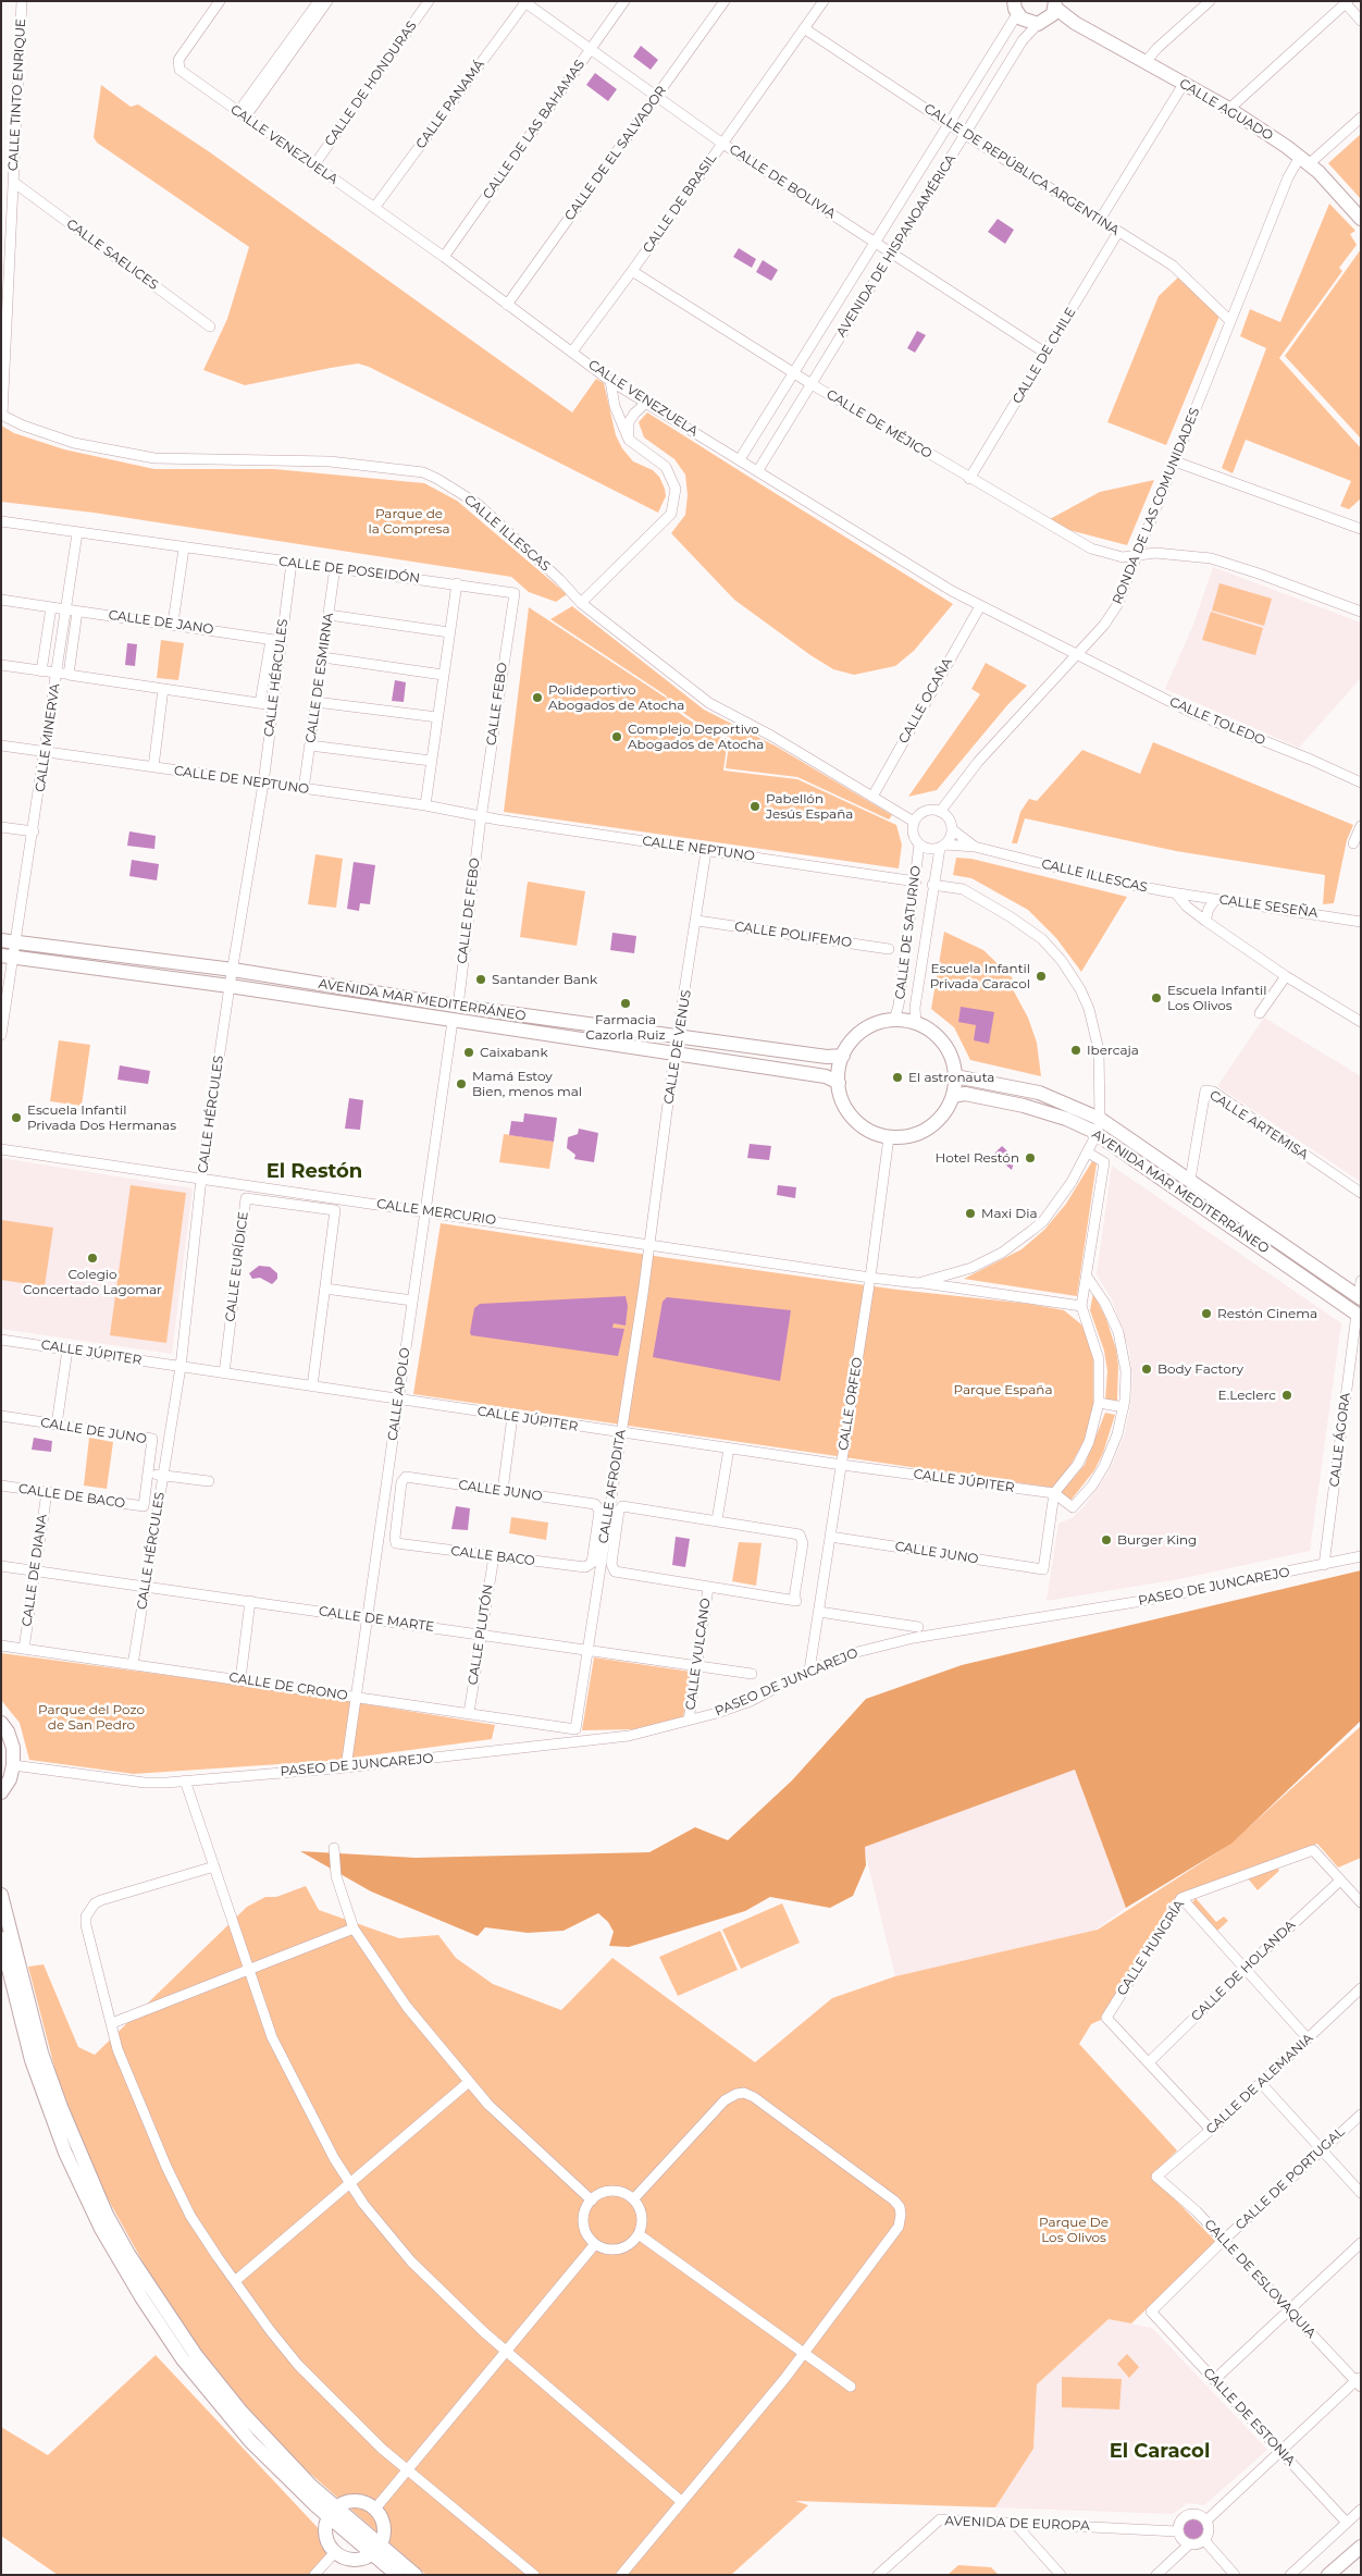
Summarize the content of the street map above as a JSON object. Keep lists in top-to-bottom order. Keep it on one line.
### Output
{"streets":{"street":["CALLE DE HONDURAS","CALLE TINTO ENRIQUE","CALLE PANAMÁ","CALLE AGUADO","CALLE DE LAS BAHAMAS","CALLE VENEZUELA","CALLE DE EL SALVADOR","CALLE DE REPÚBLICA ARGENTINA","CALLE DE BOLIVIA","CALLE DE BRASIL","AVENIDA DE HISPANOAMÉRICA","CALLE SAELICES","CALLE DE CHILE","CALLE DE MÉJICO","RONDA DE LAS COMUNIDADES","CALLE ILLESCAS","CALLE DE POSEIDÓN","CALLE DE JANO","CALLE HÉRCULES","CALLE DE ESMIRNA","CALLE OCAÑA","CALLE FEBO","CALLE TOLEDO","CALLE MINERVA","CALLE DE NEPTUNO","CALLE NEPTUNO","CALLE SESEÑA","CALLE DE FEBO","CALLE DE SATURNO","CALLE POLIFEMO","AVENIDA MAR MEDITERRÁNEO","CALLE DE VENUS","CALLE ARTEMISA","CALLE MERCURIO","CALLE EURÍDICE","CALLE JÚPITER","CALLE APOLO","CALLE ORFEO","CALLE DE JUNO","CALLE ÁGORA","CALLE AFRODITA","CALLE JUNO","CALLE DE BACO","CALLE BACO","CALLE DE DIANA","PASEO DE JUNCAREJO","CALLE DE MARTE","CALLE PLUTÓN","CALLE VULCANO","CALLE DE CRONO","CALLE HUNGRÍA","CALLE DE HOLANDA","CALLE DE ALEMANIA","CALLE DE PORTUGAL","CALLE DE ESLOVAQUIA","CALLE DE ESTONIA","AVENIDA DE EUROPA"]},"crossings":[["CALLE DE HONDURAS","CALLE VENEZUELA"],["CALLE TINTO ENRIQUE","CALLE SAELICES"],["CALLE TINTO ENRIQUE","CALLE ILLESCAS"],["CALLE PANAMÁ","CALLE VENEZUELA"],["CALLE PANAMÁ","CALLE DE BOLIVIA"],["CALLE AGUADO","AVENIDA DE HISPANOAMÉRICA"],["CALLE AGUADO","RONDA DE LAS COMUNIDADES"],["CALLE DE LAS BAHAMAS","CALLE VENEZUELA"],["CALLE DE LAS BAHAMAS","CALLE DE BOLIVIA"],["CALLE VENEZUELA","CALLE DE EL SALVADOR"],["CALLE VENEZUELA","CALLE DE BRASIL"],["CALLE VENEZUELA","AVENIDA DE HISPANOAMÉRICA"],["CALLE VENEZUELA","RONDA DE LAS COMUNIDADES"],["CALLE VENEZUELA","CALLE OCAÑA"],["CALLE VENEZUELA","CALLE TOLEDO"],["CALLE DE EL SALVADOR","CALLE DE BOLIVIA"],["CALLE DE REPÚBLICA ARGENTINA","CALLE DE BRASIL"],["CALLE DE REPÚBLICA ARGENTINA","AVENIDA DE HISPANOAMÉRICA"],["CALLE DE REPÚBLICA ARGENTINA","CALLE DE CHILE"],["CALLE DE REPÚBLICA ARGENTINA","RONDA DE LAS COMUNIDADES"],["CALLE DE BOLIVIA","CALLE DE BRASIL"],["CALLE DE BOLIVIA","AVENIDA DE HISPANOAMÉRICA"],["CALLE DE BOLIVIA","CALLE DE CHILE"],["CALLE DE BRASIL","CALLE DE MÉJICO"],["AVENIDA DE HISPANOAMÉRICA","CALLE DE MÉJICO"],["CALLE DE CHILE","CALLE DE MÉJICO"],["CALLE DE MÉJICO","RONDA DE LAS COMUNIDADES"],["RONDA DE LAS COMUNIDADES","CALLE ILLESCAS"],["RONDA DE LAS COMUNIDADES","CALLE TOLEDO"],["RONDA DE LAS COMUNIDADES","CALLE DE SATURNO"],["CALLE ILLESCAS","CALLE OCAÑA"],["CALLE ILLESCAS","CALLE SESEÑA"],["CALLE ILLESCAS","CALLE DE SATURNO"],["CALLE DE POSEIDÓN","CALLE HÉRCULES"],["CALLE DE POSEIDÓN","CALLE DE ESMIRNA"],["CALLE DE POSEIDÓN","CALLE FEBO"],["CALLE DE POSEIDÓN","CALLE MINERVA"],["CALLE DE JANO","CALLE HÉRCULES"],["CALLE DE JANO","CALLE MINERVA"],["CALLE HÉRCULES","CALLE DE NEPTUNO"],["CALLE HÉRCULES","AVENIDA MAR MEDITERRÁNEO"],["CALLE HÉRCULES","CALLE MERCURIO"],["CALLE HÉRCULES","CALLE JÚPITER"],["CALLE HÉRCULES","CALLE DE MARTE"],["CALLE HÉRCULES","CALLE DE CRONO"],["CALLE DE ESMIRNA","CALLE DE NEPTUNO"],["CALLE FEBO","CALLE DE NEPTUNO"],["CALLE FEBO","CALLE NEPTUNO"],["CALLE FEBO","CALLE DE FEBO"],["CALLE MINERVA","CALLE DE NEPTUNO"],["CALLE MINERVA","AVENIDA MAR MEDITERRÁNEO"],["CALLE DE NEPTUNO","CALLE NEPTUNO"],["CALLE DE NEPTUNO","CALLE DE FEBO"],["CALLE NEPTUNO","CALLE DE FEBO"],["CALLE NEPTUNO","CALLE DE SATURNO"],["CALLE NEPTUNO","CALLE DE VENUS"],["CALLE DE FEBO","AVENIDA MAR MEDITERRÁNEO"],["CALLE DE SATURNO","AVENIDA MAR MEDITERRÁNEO"],["CALLE DE SATURNO","CALLE ORFEO"],["CALLE POLIFEMO","CALLE DE VENUS"],["AVENIDA MAR MEDITERRÁNEO","CALLE DE VENUS"],["AVENIDA MAR MEDITERRÁNEO","CALLE ARTEMISA"],["AVENIDA MAR MEDITERRÁNEO","CALLE APOLO"],["AVENIDA MAR MEDITERRÁNEO","CALLE ORFEO"],["AVENIDA MAR MEDITERRÁNEO","CALLE ÁGORA"],["CALLE DE VENUS","CALLE MERCURIO"],["CALLE DE VENUS","CALLE AFRODITA"],["CALLE MERCURIO","CALLE APOLO"],["CALLE MERCURIO","CALLE ORFEO"],["CALLE MERCURIO","CALLE AFRODITA"],["CALLE EURÍDICE","CALLE JÚPITER"],["CALLE JÚPITER","CALLE APOLO"],["CALLE JÚPITER","CALLE ORFEO"],["CALLE JÚPITER","CALLE AFRODITA"],["CALLE JÚPITER","CALLE JUNO"],["CALLE APOLO","PASEO DE JUNCAREJO"],["CALLE APOLO","CALLE DE MARTE"],["CALLE APOLO","CALLE DE CRONO"],["CALLE ORFEO","CALLE JUNO"],["CALLE ORFEO","PASEO DE JUNCAREJO"],["CALLE DE JUNO","CALLE DE BACO"],["CALLE ÁGORA","PASEO DE JUNCAREJO"],["CALLE AFRODITA","CALLE JUNO"],["CALLE AFRODITA","CALLE BACO"],["CALLE AFRODITA","CALLE DE MARTE"],["CALLE AFRODITA","CALLE VULCANO"],["CALLE AFRODITA","CALLE DE CRONO"],["CALLE JUNO","CALLE BACO"],["CALLE DE BACO","CALLE DE DIANA"],["CALLE BACO","CALLE PLUTÓN"],["CALLE DE DIANA","CALLE DE MARTE"],["CALLE DE DIANA","CALLE DE CRONO"],["PASEO DE JUNCAREJO","CALLE VULCANO"],["CALLE DE MARTE","CALLE PLUTÓN"],["CALLE DE MARTE","CALLE VULCANO"],["CALLE PLUTÓN","CALLE DE CRONO"],["CALLE HUNGRÍA","CALLE DE HOLANDA"],["CALLE HUNGRÍA","CALLE DE ALEMANIA"],["CALLE DE ALEMANIA","CALLE DE ESLOVAQUIA"],["CALLE DE PORTUGAL","CALLE DE ESLOVAQUIA"],["CALLE DE PORTUGAL","CALLE DE ESTONIA"]],"districts":["El Restón","El Caracol"],"parks":["Parque de la Compresa","Parque España","Parque del Pozo de San Pedro","Parque De Los Olivos"],"places":["Polideportivo Abogados de Atocha","Complejo Deportivo Abogados de Atocha","Pabellón Jesús España","Escuela Infantil Privada Caracol","Santander Bank","Escuela Infantil Los Olivos","Farmacia Cazorla Ruiz","Ibercaja","Caixabank","El astronauta","Mamá Estoy Bien, menos mal","Escuela Infantil Privada Dos Hermanas","Hotel Restón","Maxi Dia","Colegio Concertado Lagomar","Restón Cinema","Body Factory","E.Leclerc","Burger King"]}
